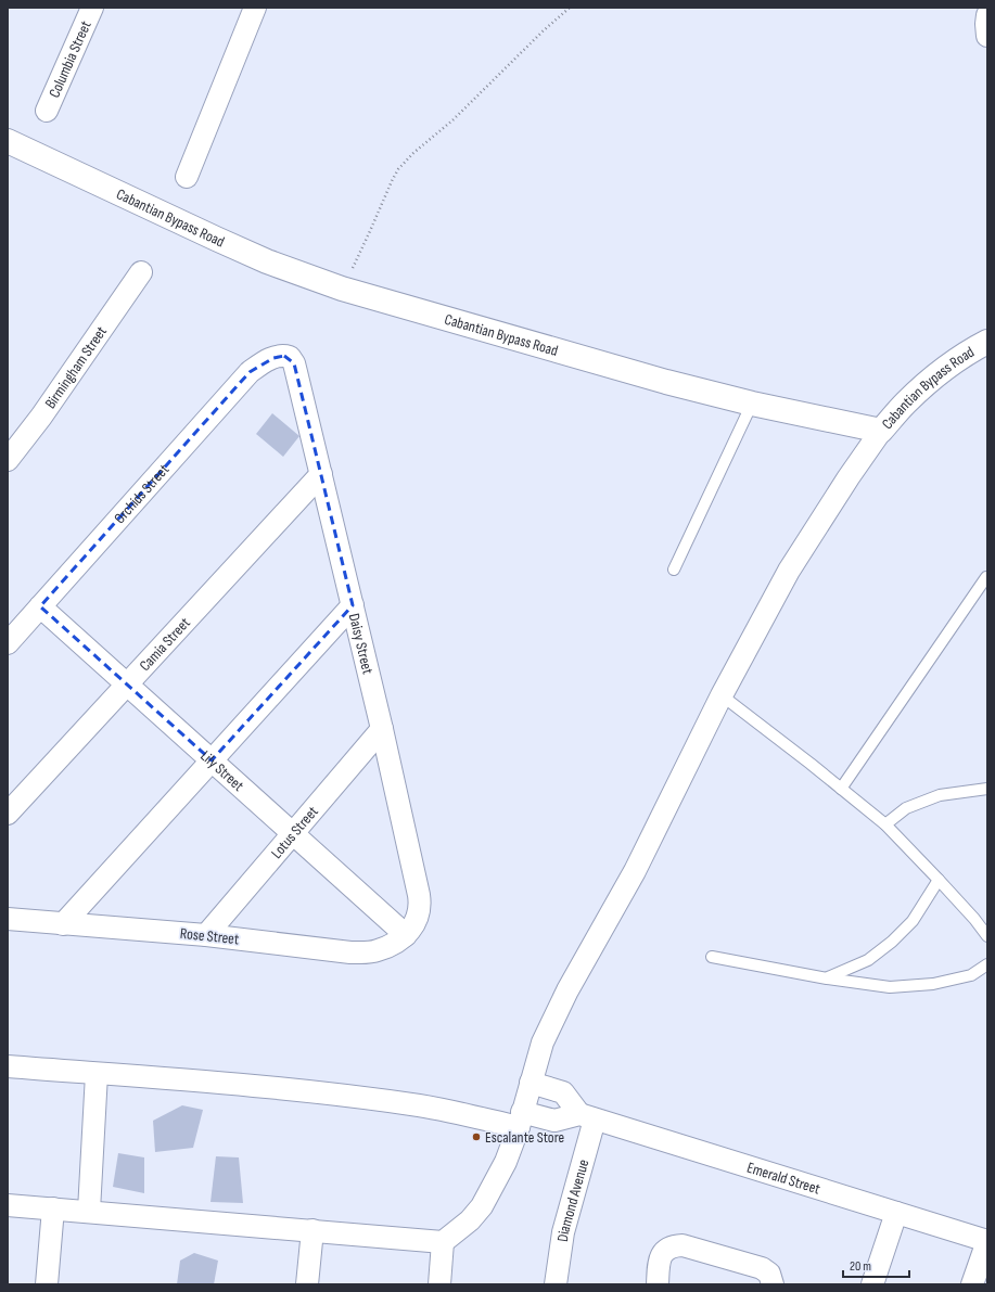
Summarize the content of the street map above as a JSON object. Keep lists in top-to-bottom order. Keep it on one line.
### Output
{"streets":{"main road":["Cabantian Bypass Road"],"street":["Columbia Street","Birmingham Street","Orchids Street","Daisy Street","Camia Street","Lily Street","Lotus Street","Rose Street","Emerald Street","Diamond Avenue"]},"crossings":[["Orchids Street","Daisy Street"],["Orchids Street","Lily Street"],["Daisy Street","Camia Street"],["Daisy Street","Lily Street"],["Daisy Street","Lotus Street"],["Daisy Street","Rose Street"],["Camia Street","Lily Street"],["Lily Street","Lotus Street"],["Lily Street","Rose Street"],["Lotus Street","Rose Street"],["Emerald Street","Diamond Avenue"]],"places":["Escalante Store"],"scale_bar":"20 m"}
